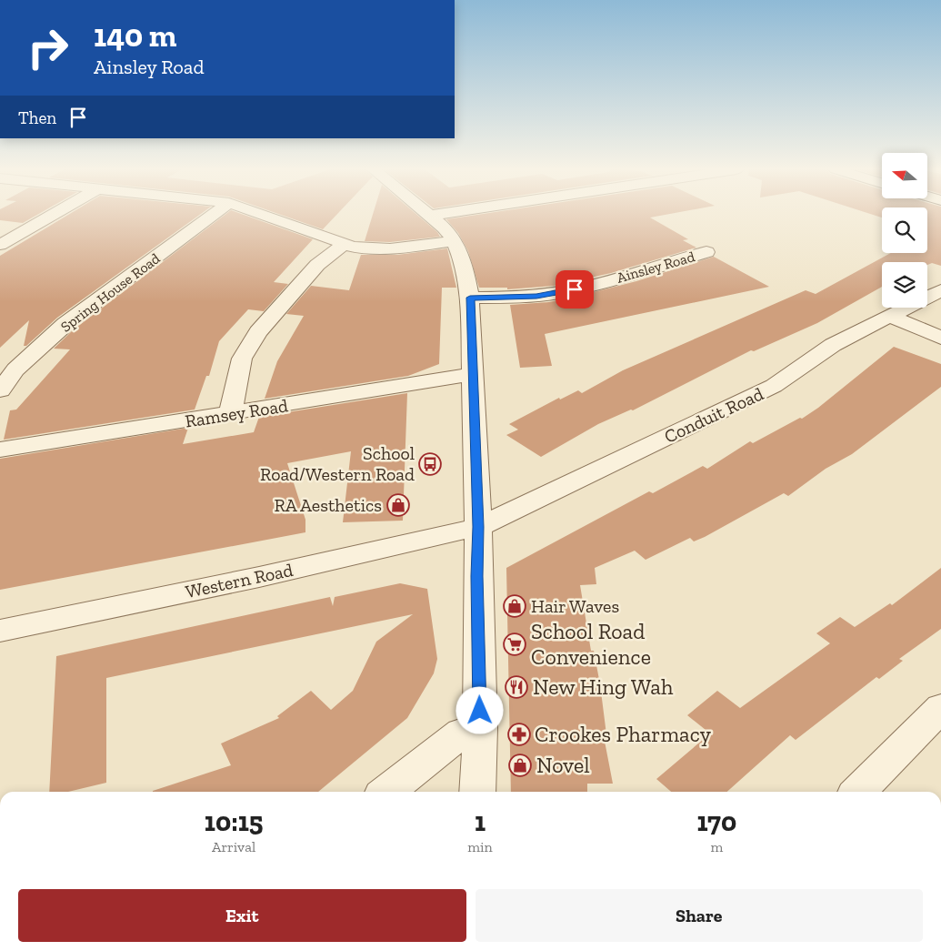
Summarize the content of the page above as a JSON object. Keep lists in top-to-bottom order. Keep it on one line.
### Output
{"streets":{"street":["Ainsley Road","Spring House Road","Ramsey Road","Conduit Road","Western Road"]},"crossings":[["Conduit Road","Western Road"]],"places":{"bus stop":["School Road/Western Road"],"shop":["RA Aesthetics","Hair Waves","Novel"],"supermarket":["School Road Convenience"],"restaurant":["New Hing Wah"],"pharmacy":["Crookes Pharmacy"]},"north":"left","page":{"turn":["140 m","Ainsley Road"],"then":"Then","eta":["10:15","Arrival","1","min","170","m"],"buttons":["Exit","Share"]}}
